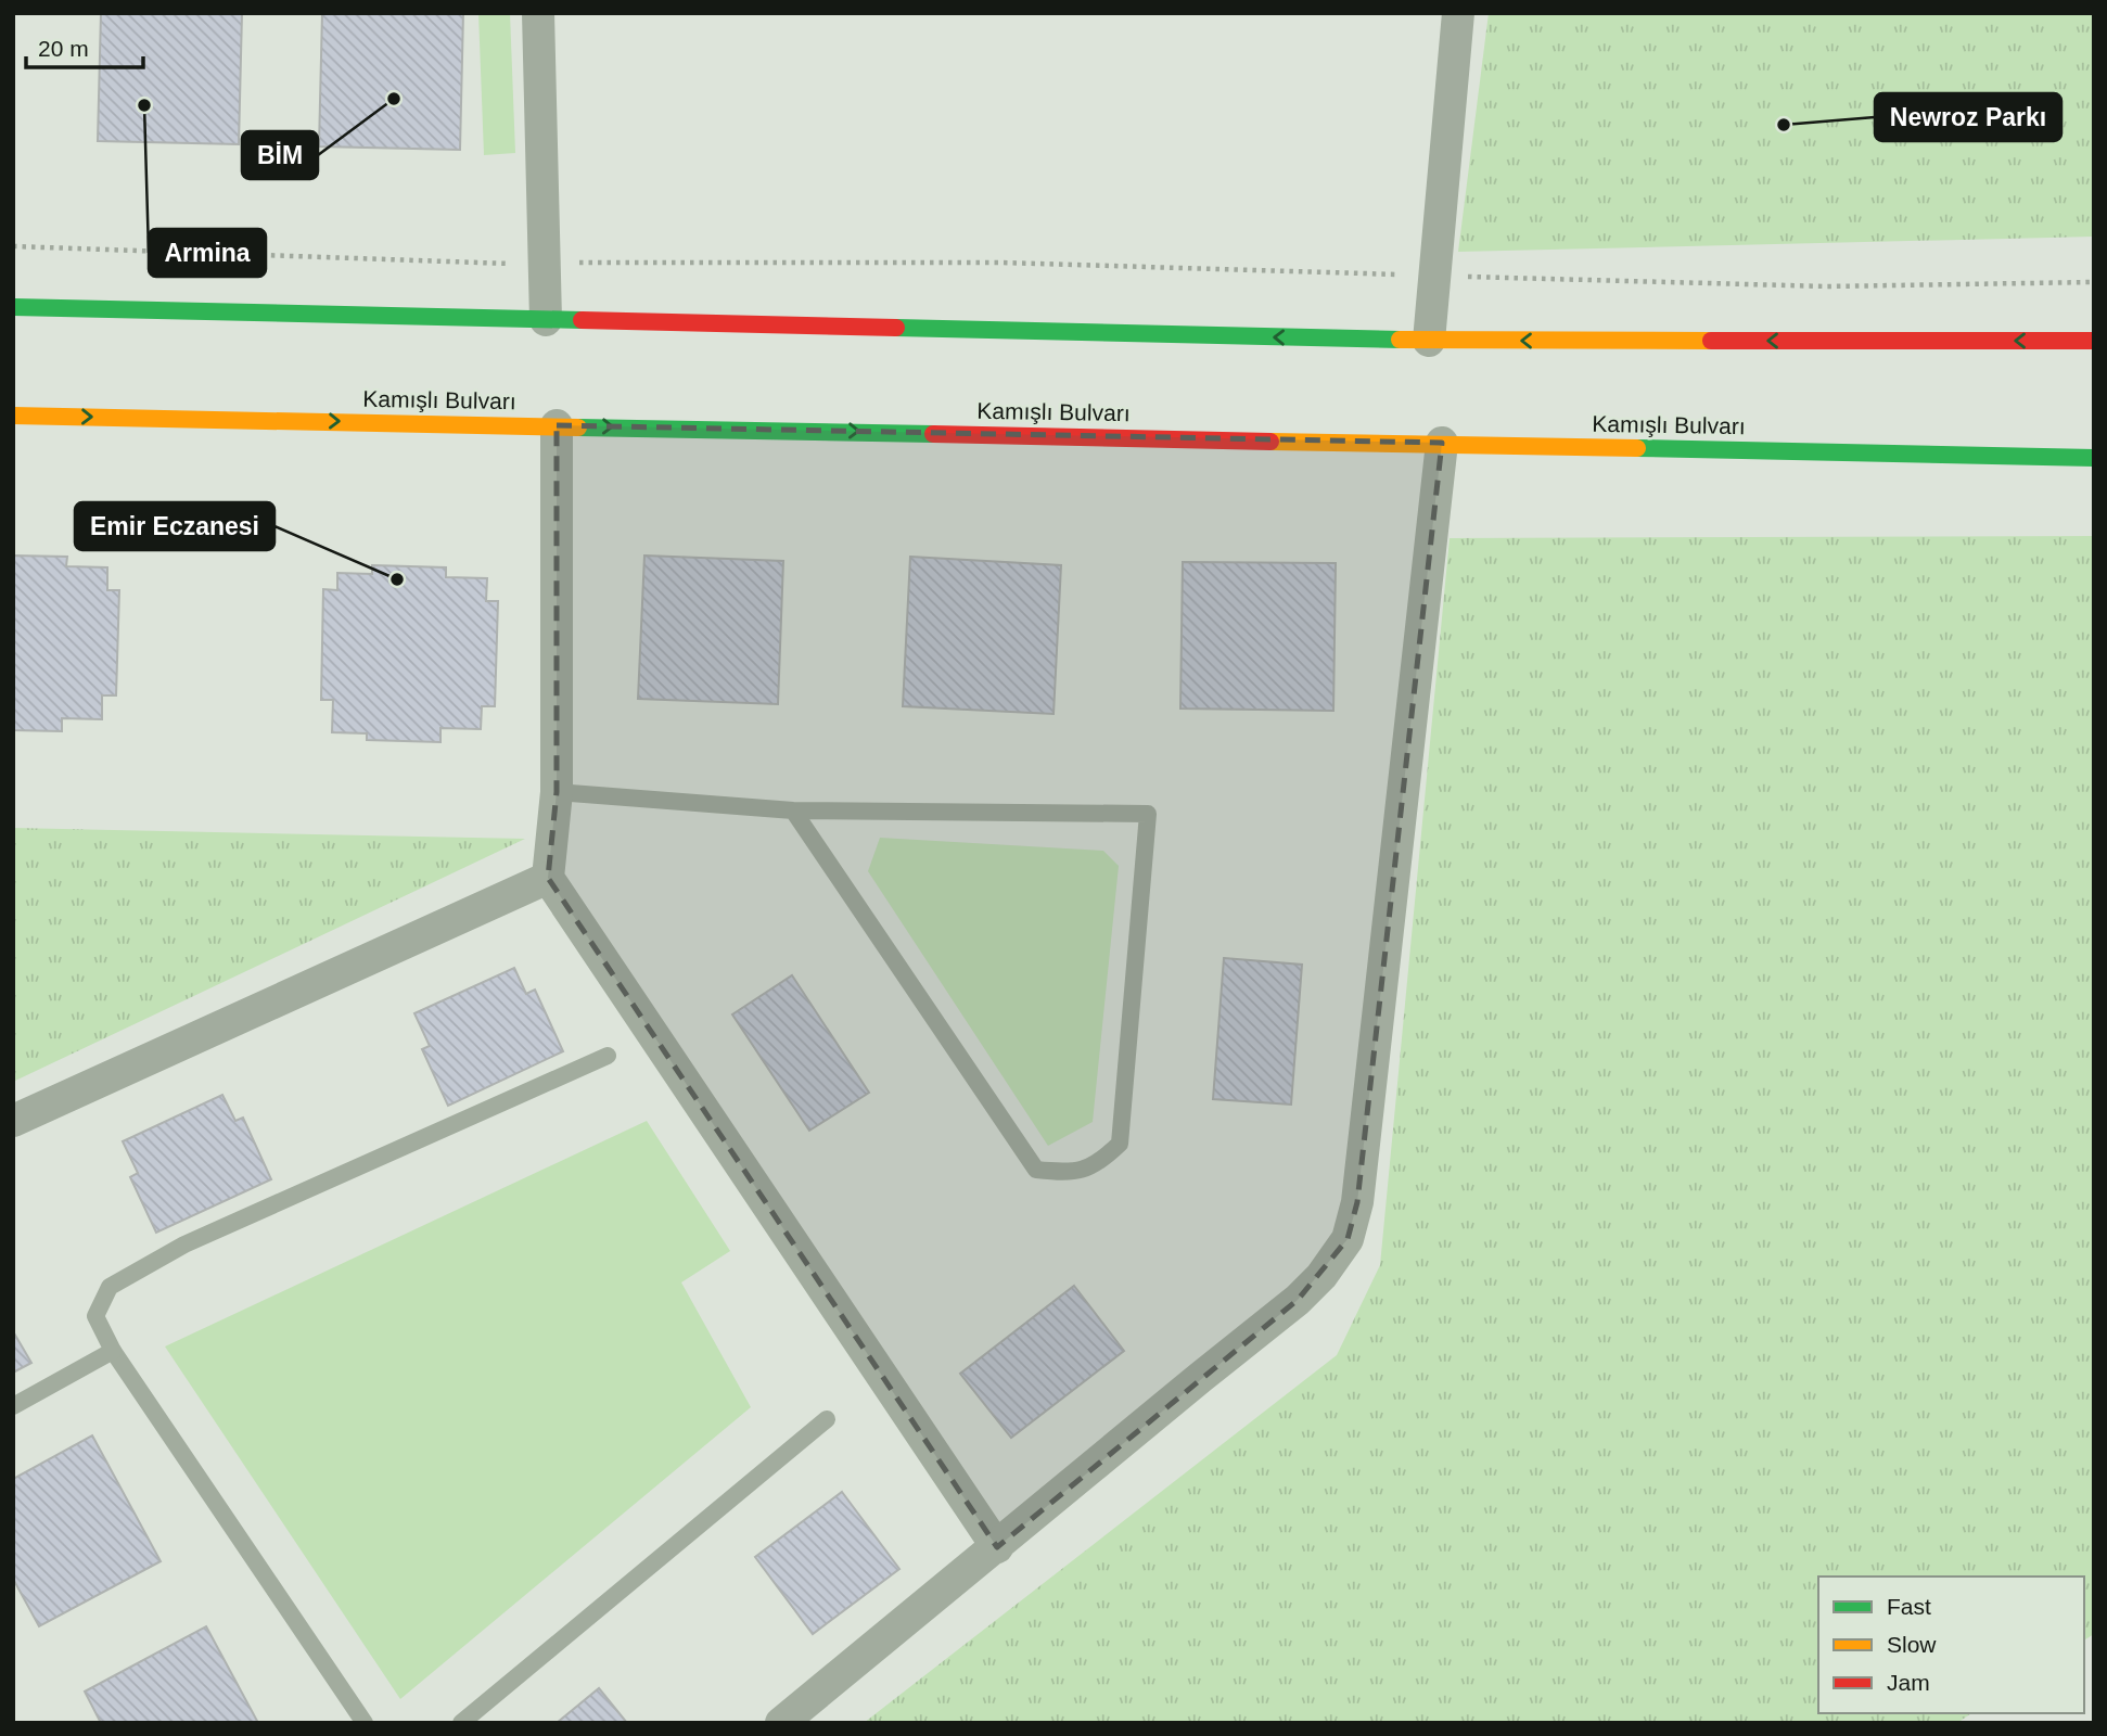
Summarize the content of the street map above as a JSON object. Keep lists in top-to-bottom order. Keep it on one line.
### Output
{"streets":{"highway":["Kamışlı Bulvarı"]},"places":["BİM","Armina","Newroz Parkı","Emir Eczanesi"],"legend":["Fast","Slow","Jam"],"scale_bar":"20 m"}
